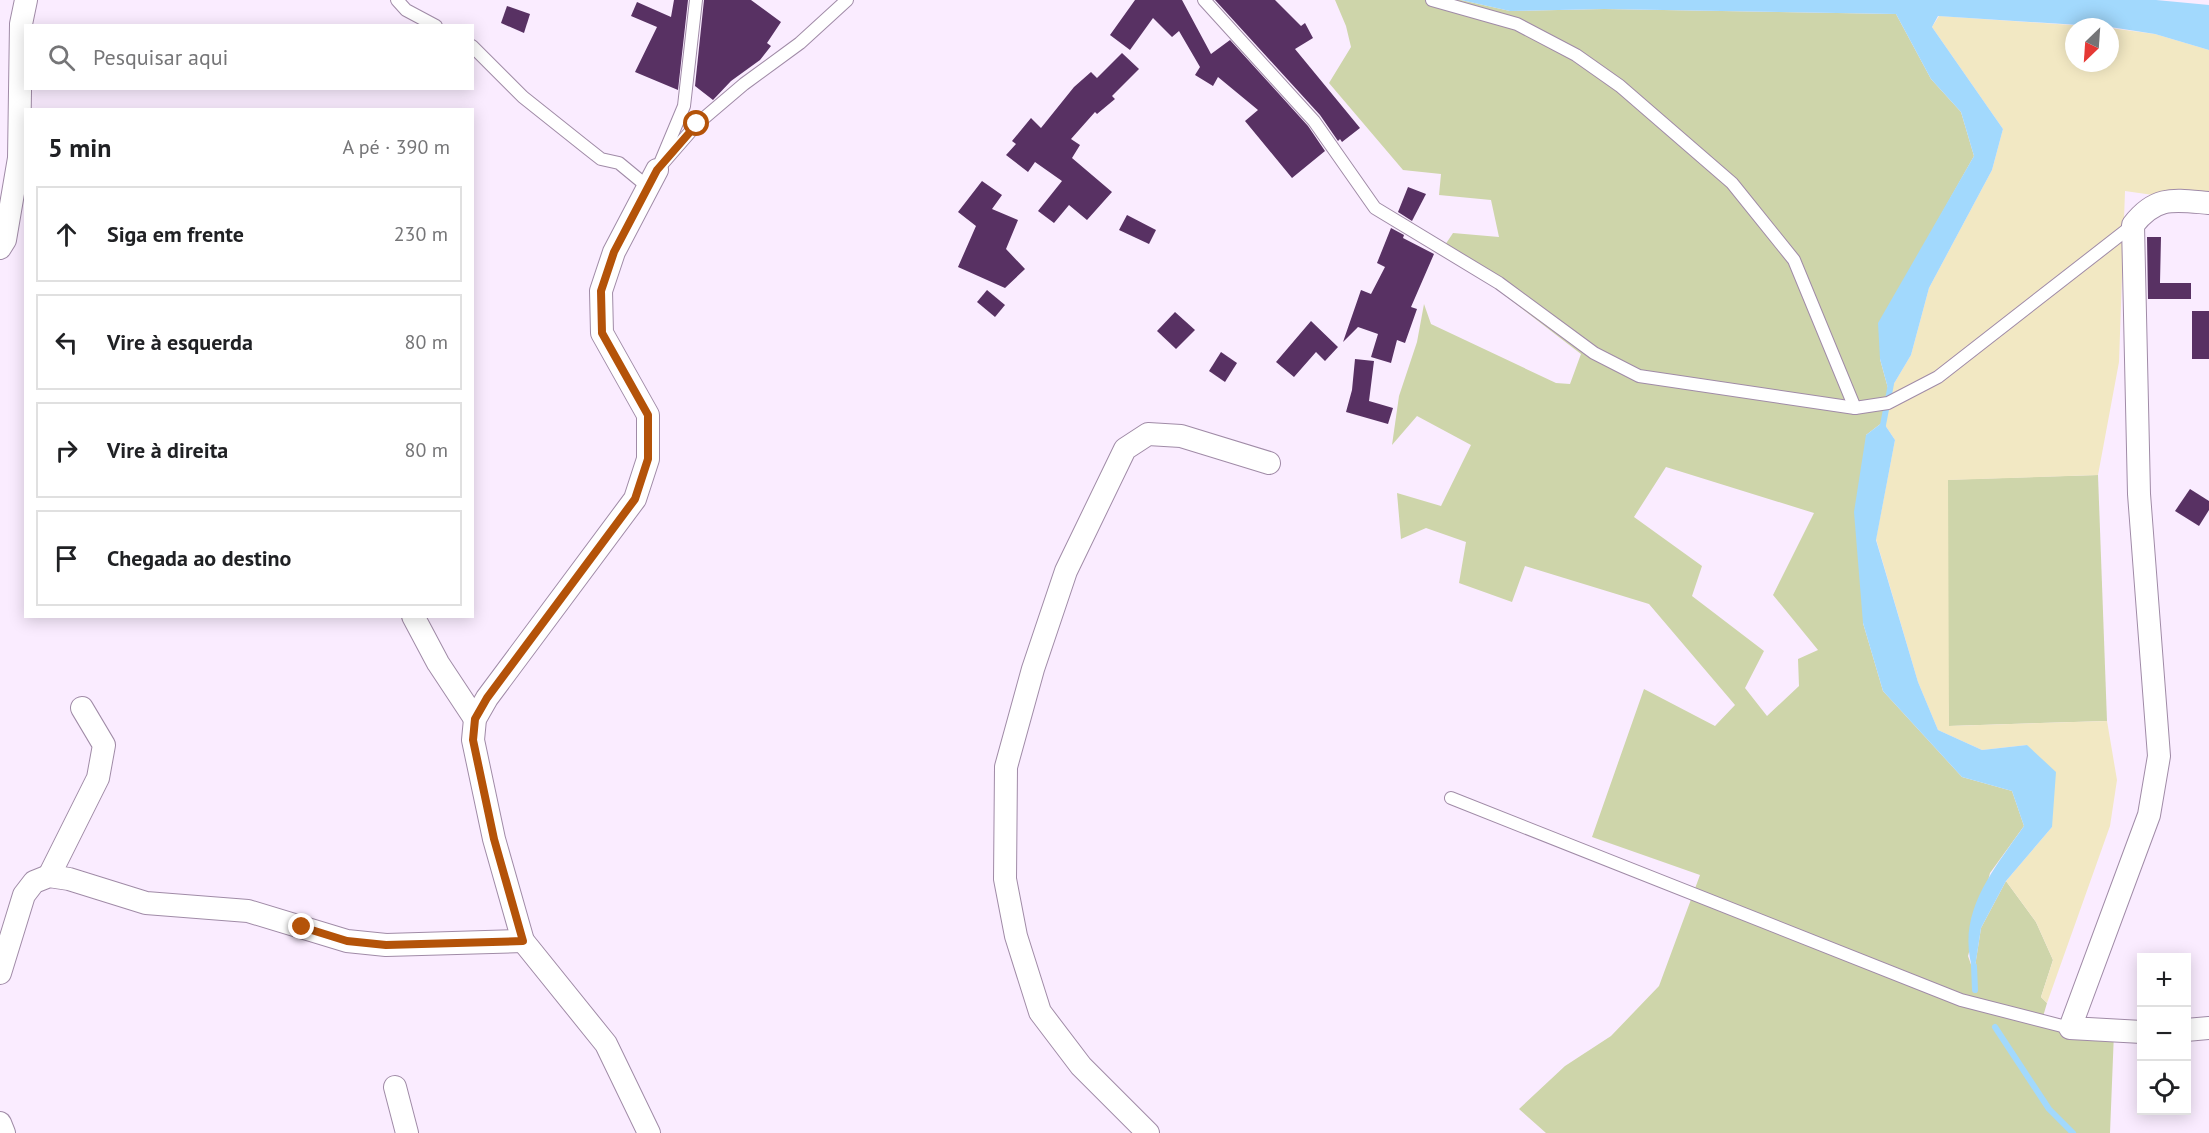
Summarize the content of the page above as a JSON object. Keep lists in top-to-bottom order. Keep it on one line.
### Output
{"north":"bottom left","page":{"search":"Pesquisar aqui","heading":["5 min","A pé · 390 m"],"list":[["Siga em frente","230 m"],["Vire à esquerda","80 m"],["Vire à direita","80 m"],"Chegada ao destino"],"map_buttons":["+","−"]}}
